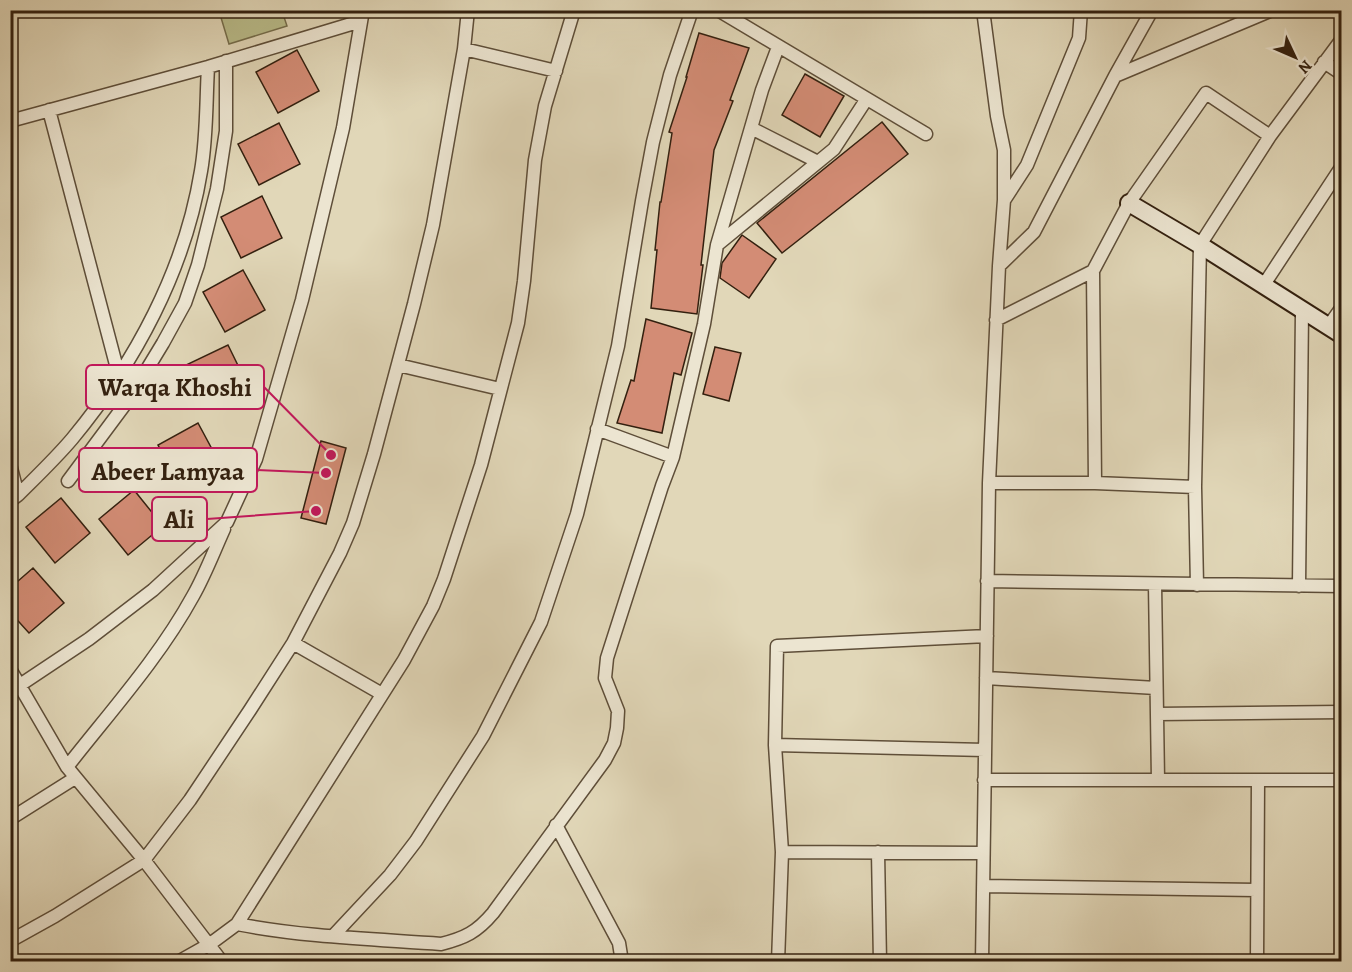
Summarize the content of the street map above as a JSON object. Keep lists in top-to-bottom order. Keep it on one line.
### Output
{"places":["Warqa Khoshi","Abeer Lamyaa","Ali"],"north":"bottom right"}
